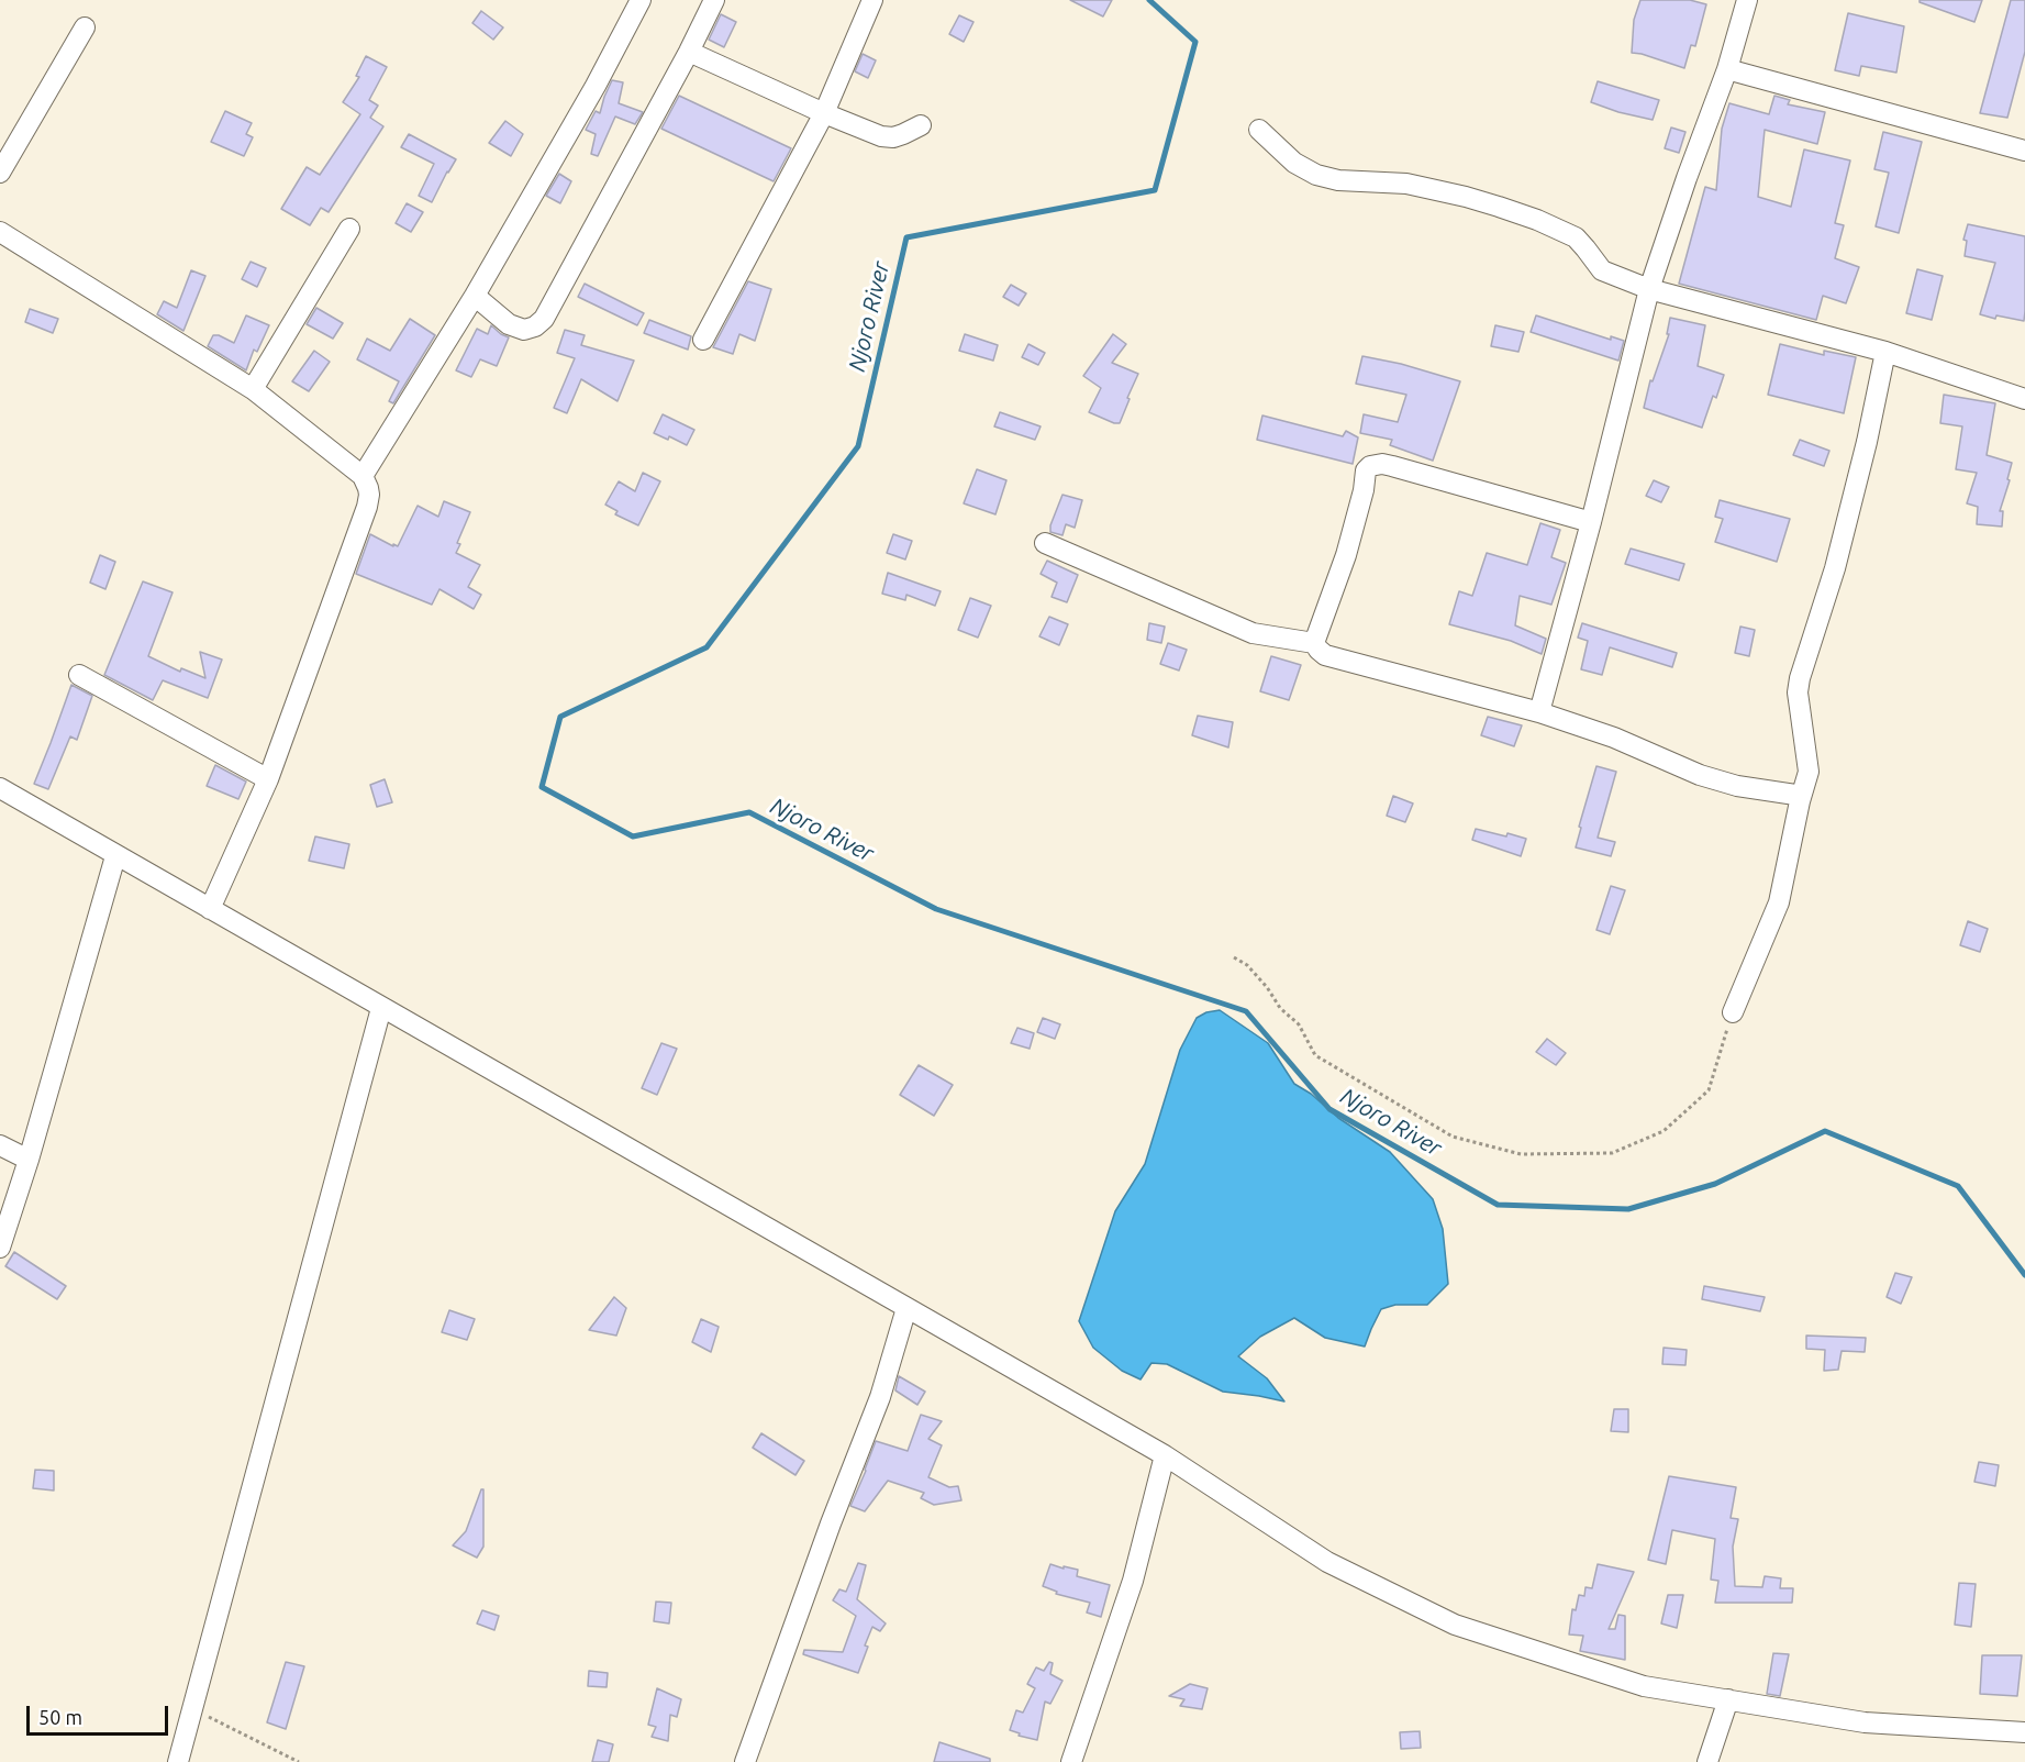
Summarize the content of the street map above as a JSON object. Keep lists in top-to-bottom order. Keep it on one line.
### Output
{"water":["Njoro River"],"scale_bar":"50 m"}
